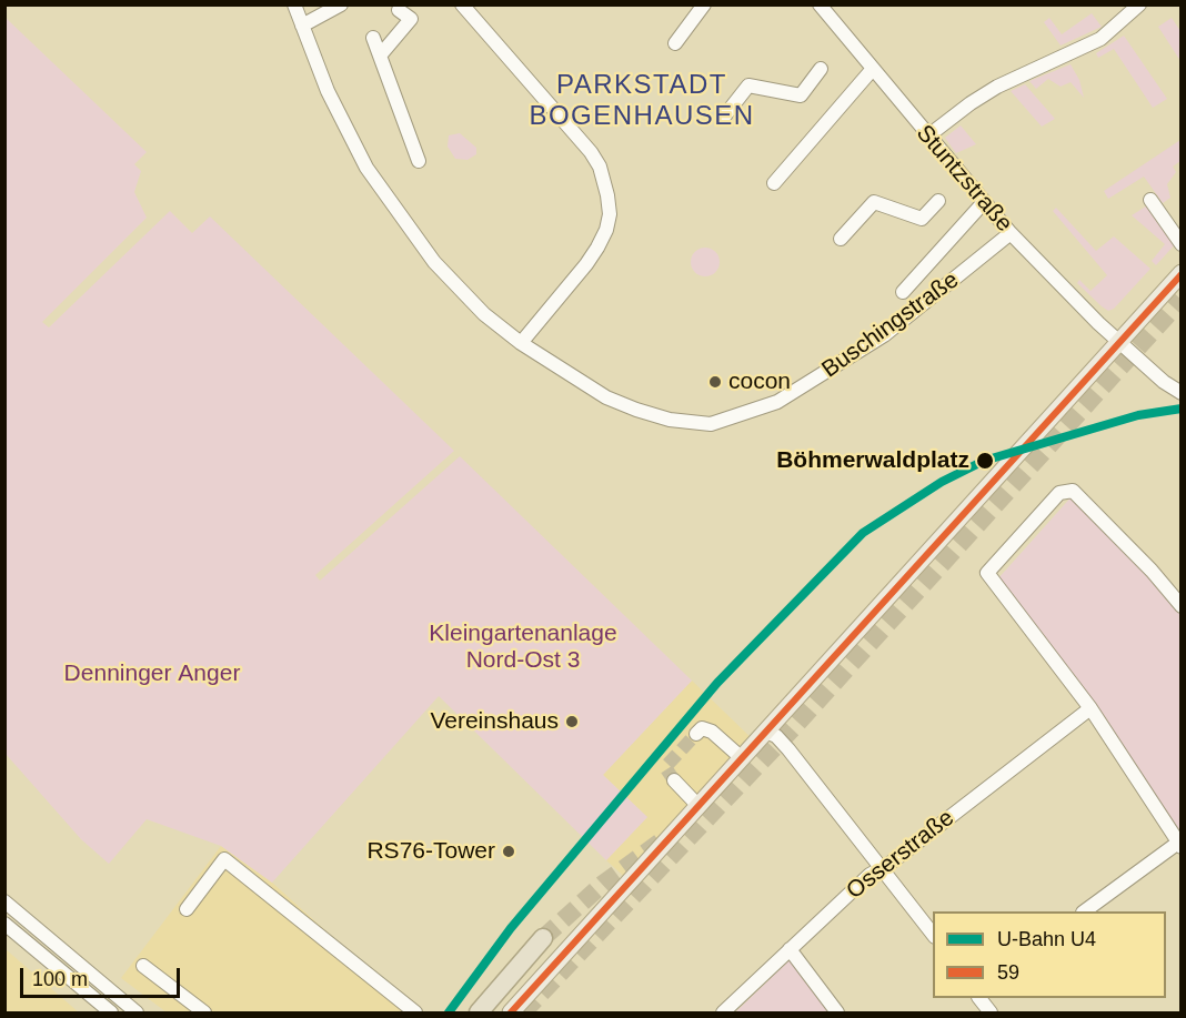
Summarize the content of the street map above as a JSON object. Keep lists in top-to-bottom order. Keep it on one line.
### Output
{"streets":{"street":["Stuntzstraße","Buschingstraße","Osserstraße"]},"crossings":[["Stuntzstraße","Buschingstraße"]],"districts":["PARKSTADT BOGENHAUSEN"],"parks":["Kleingartenanlage Nord-Ost 3","Denninger Anger"],"places":["cocon","Böhmerwaldplatz","Vereinshaus","RS76-Tower"],"lines":["transit line 59","metro line U4"],"legend":["U-Bahn U4","59"],"scale_bar":"100 m"}
